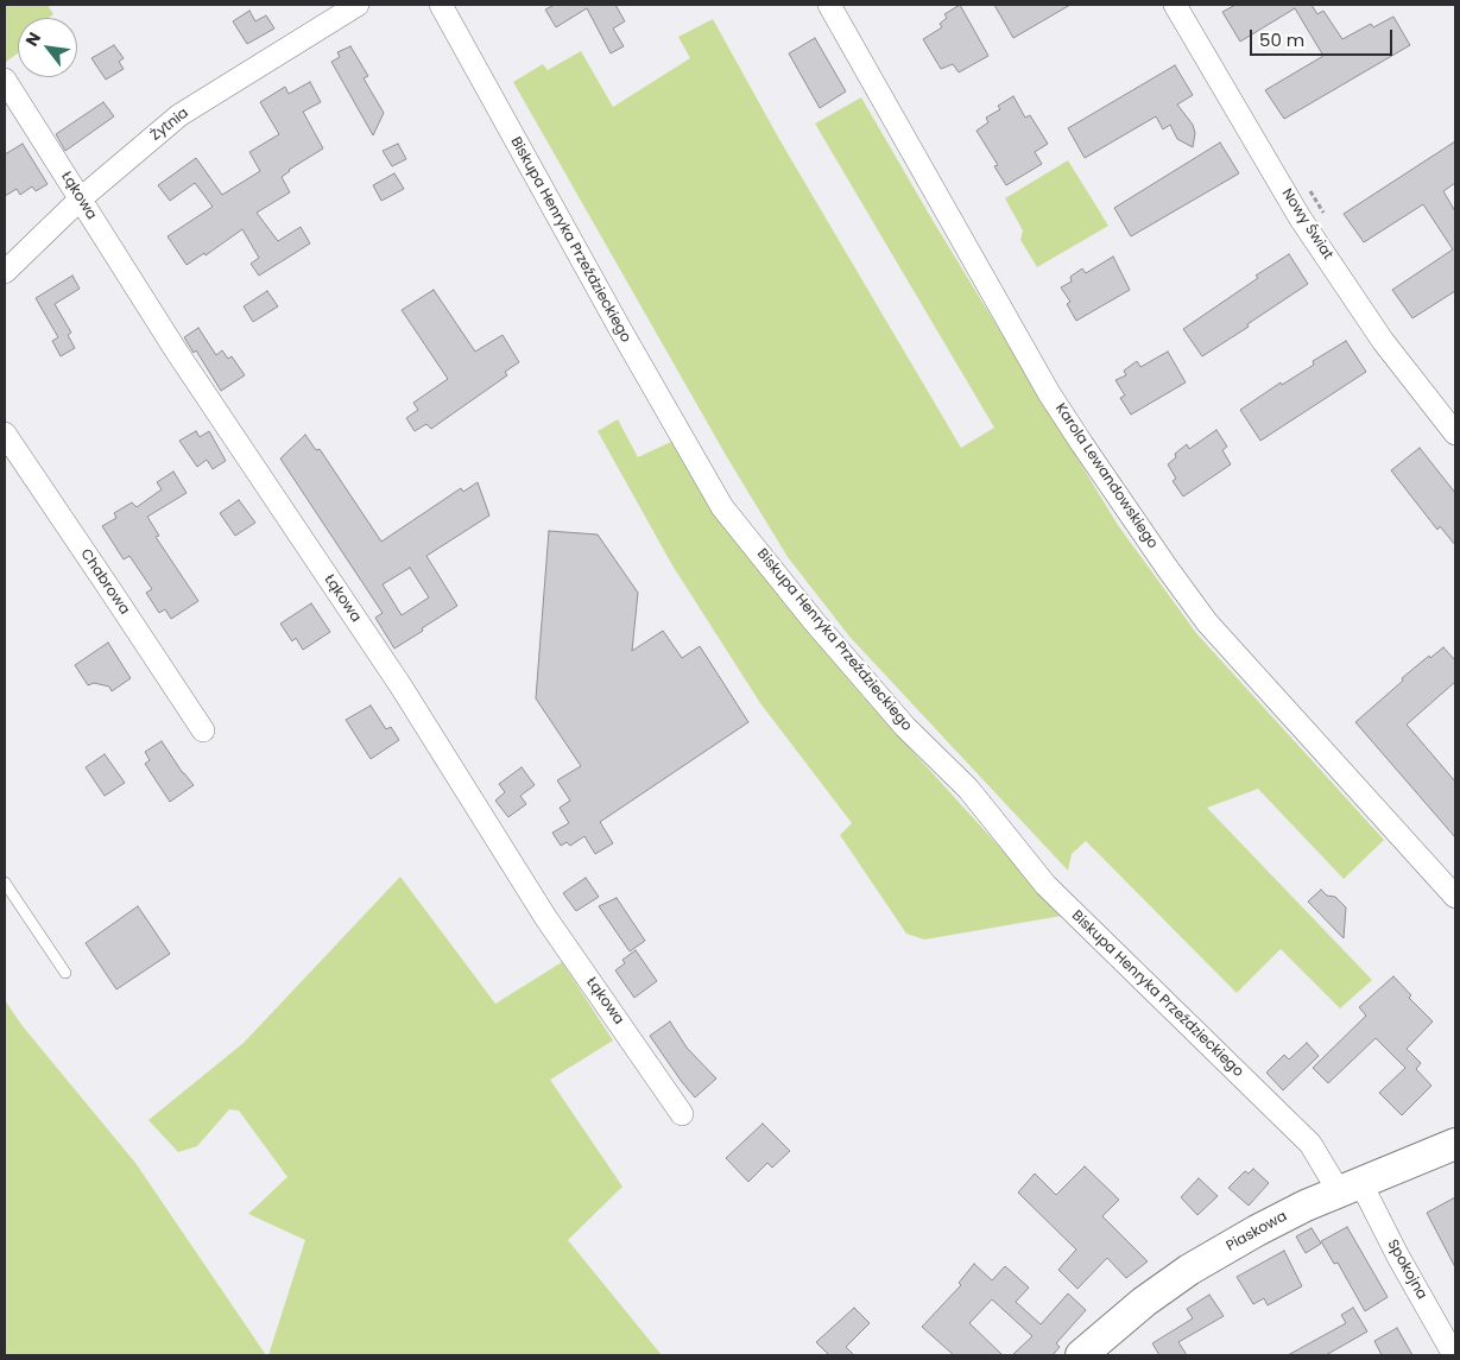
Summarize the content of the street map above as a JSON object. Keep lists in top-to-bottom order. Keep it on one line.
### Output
{"streets":{"street":["Żytnia","Łąkowa","Nowy Świat","Biskupa Henryka Przeździeckiego","Karola Lewandowskiego","Chabrowa","Piaskowa","Spokojna"]},"crossings":[["Żytnia","Łąkowa"],["Biskupa Henryka Przeździeckiego","Piaskowa"],["Biskupa Henryka Przeździeckiego","Spokojna"],["Piaskowa","Spokojna"]],"scale_bar":"50 m","north":"top left"}
